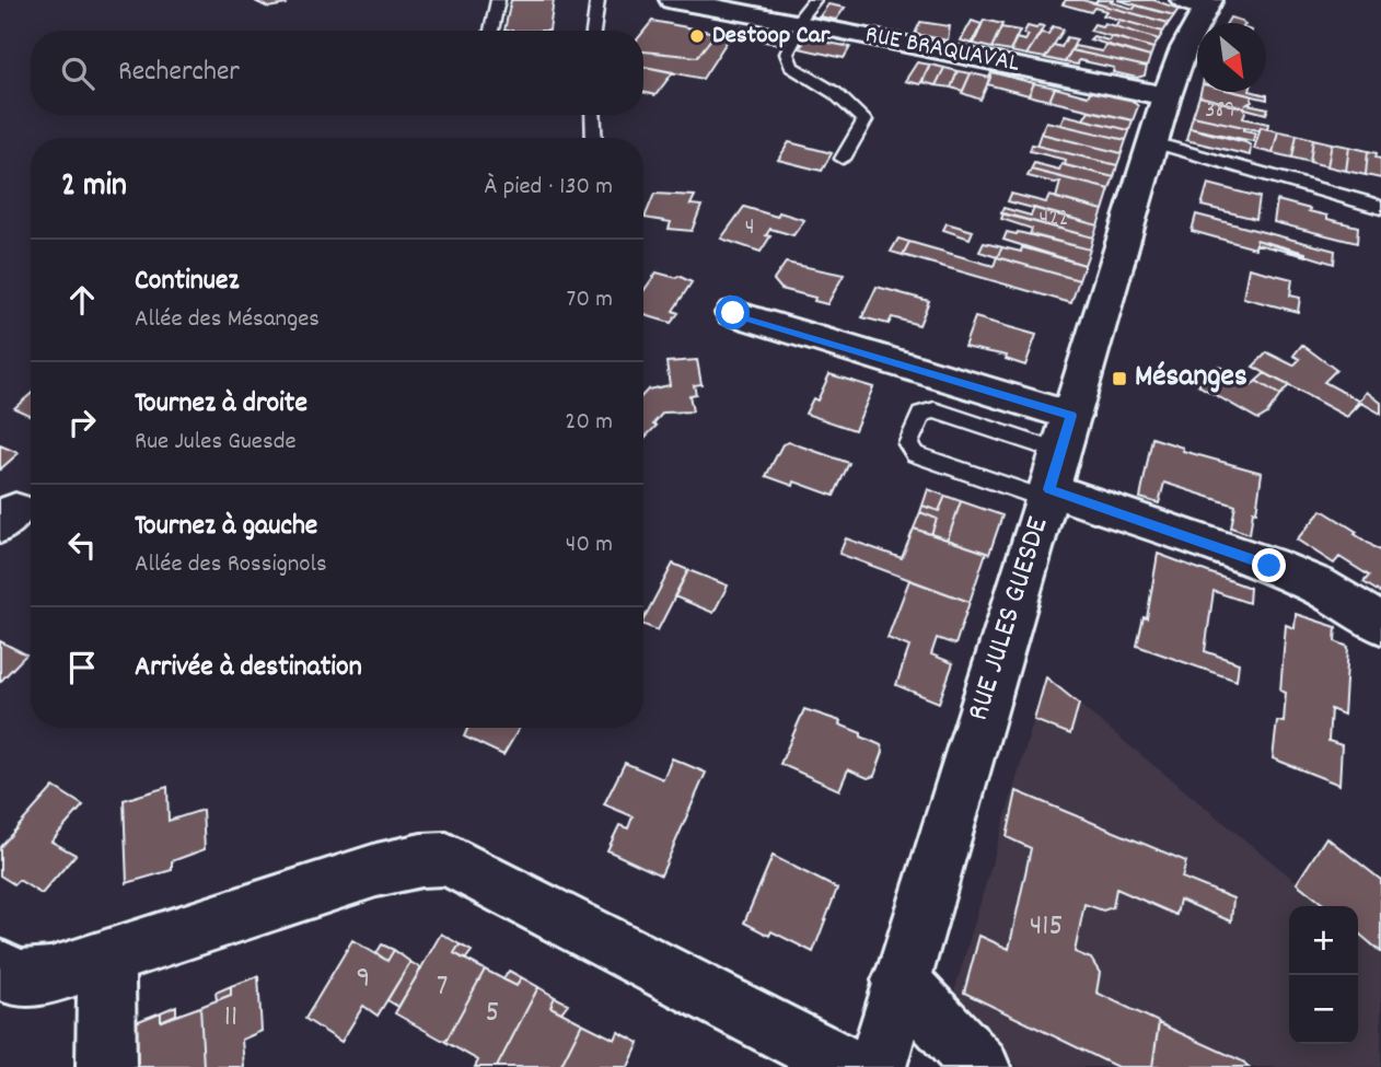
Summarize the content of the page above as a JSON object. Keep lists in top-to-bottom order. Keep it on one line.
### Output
{"streets":{"street":["RUE BRAQUAVAL","RUE JULES GUESDE"]},"crossings":[["RUE BRAQUAVAL","RUE JULES GUESDE"]],"places":{"other":["Destoop Car"],"transit":["Mésanges"]},"house_numbers":["389","422","4","415","9","7","5","11"],"north":"bottom right","page":{"search":"Rechercher","heading":["2 min","À pied · 130 m"],"list":[["Continuez","Allée des Mésanges","70 m"],["Tournez à droite","Rue Jules Guesde","20 m"],["Tournez à gauche","Allée des Rossignols","40 m"],"Arrivée à destination"],"map_buttons":["+","−"]}}
